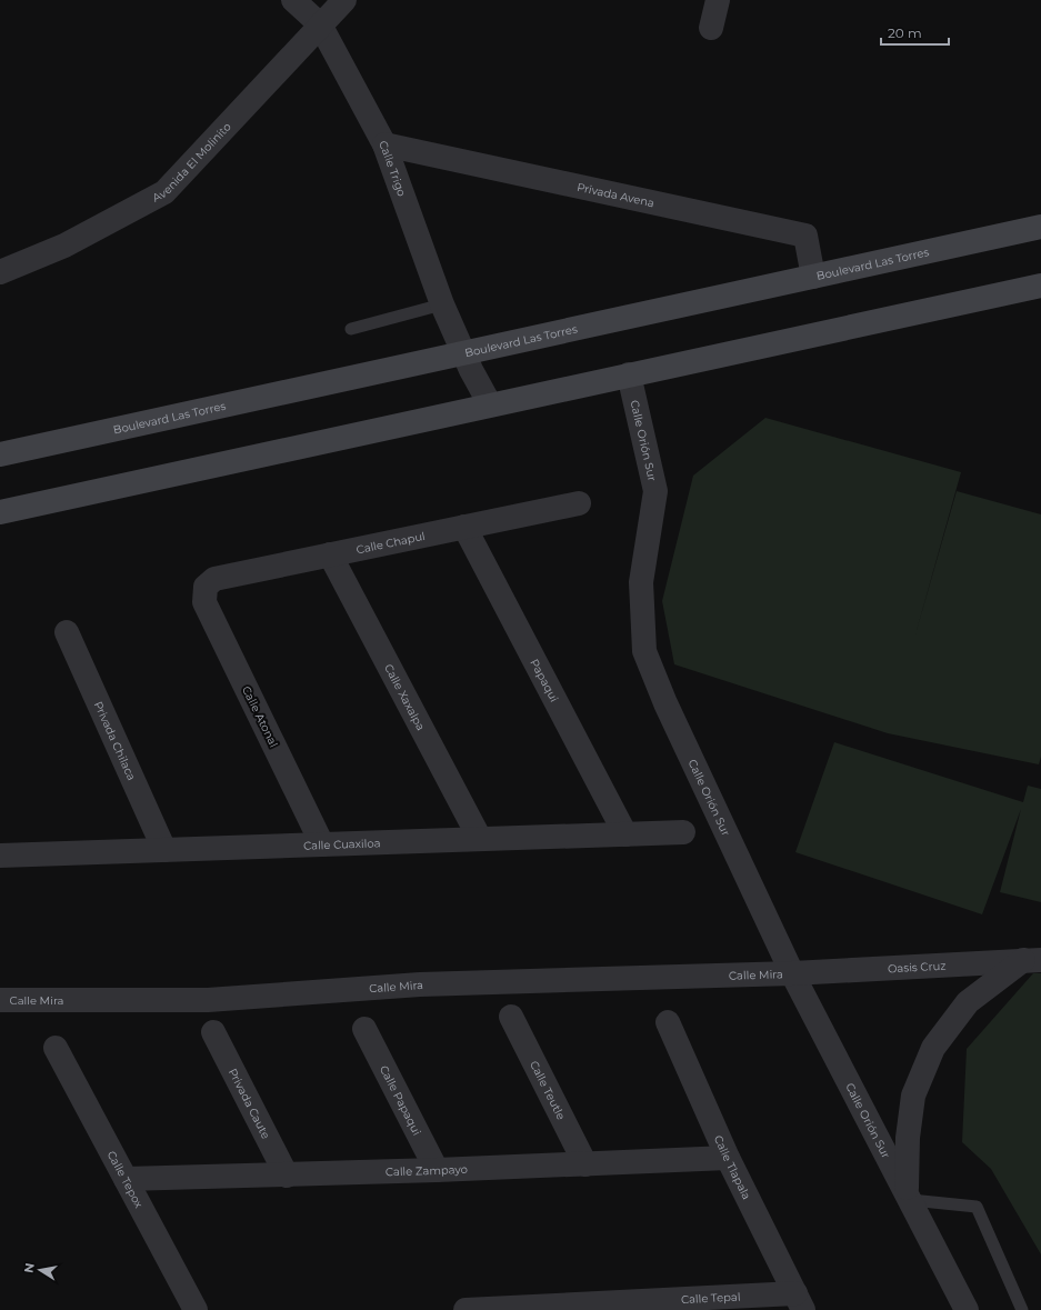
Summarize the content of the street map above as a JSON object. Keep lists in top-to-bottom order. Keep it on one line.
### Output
{"streets":{"main road":["Boulevard Las Torres"],"street":["Avenida El Molinito","Calle Trigo","Privada Avena","Calle Orión Sur","Calle Chapul","Papaqui","Calle Xaxalpa","Calle Atonal","Privada Chilaca","Calle Cuaxiloa","Oasis Cruz","Calle Mira","Calle Teutle","Calle Papaqui","Privada Caute","Calle Tlapala","Calle Zampayo","Calle Tepox","Calle Tepal"]},"crossings":[["Avenida El Molinito","Calle Trigo"],["Calle Trigo","Privada Avena"],["Calle Trigo","Boulevard Las Torres"],["Privada Avena","Boulevard Las Torres"],["Calle Orión Sur","Oasis Cruz"],["Calle Orión Sur","Calle Mira"],["Calle Chapul","Papaqui"],["Calle Chapul","Calle Xaxalpa"],["Calle Chapul","Calle Atonal"],["Papaqui","Calle Cuaxiloa"],["Calle Xaxalpa","Calle Cuaxiloa"],["Calle Atonal","Calle Cuaxiloa"],["Privada Chilaca","Calle Cuaxiloa"],["Oasis Cruz","Calle Mira"],["Calle Teutle","Calle Zampayo"],["Calle Papaqui","Calle Zampayo"],["Privada Caute","Calle Zampayo"],["Calle Tlapala","Calle Zampayo"],["Calle Tlapala","Calle Tepal"],["Calle Zampayo","Calle Tepox"]],"scale_bar":"20 m","north":"left"}
